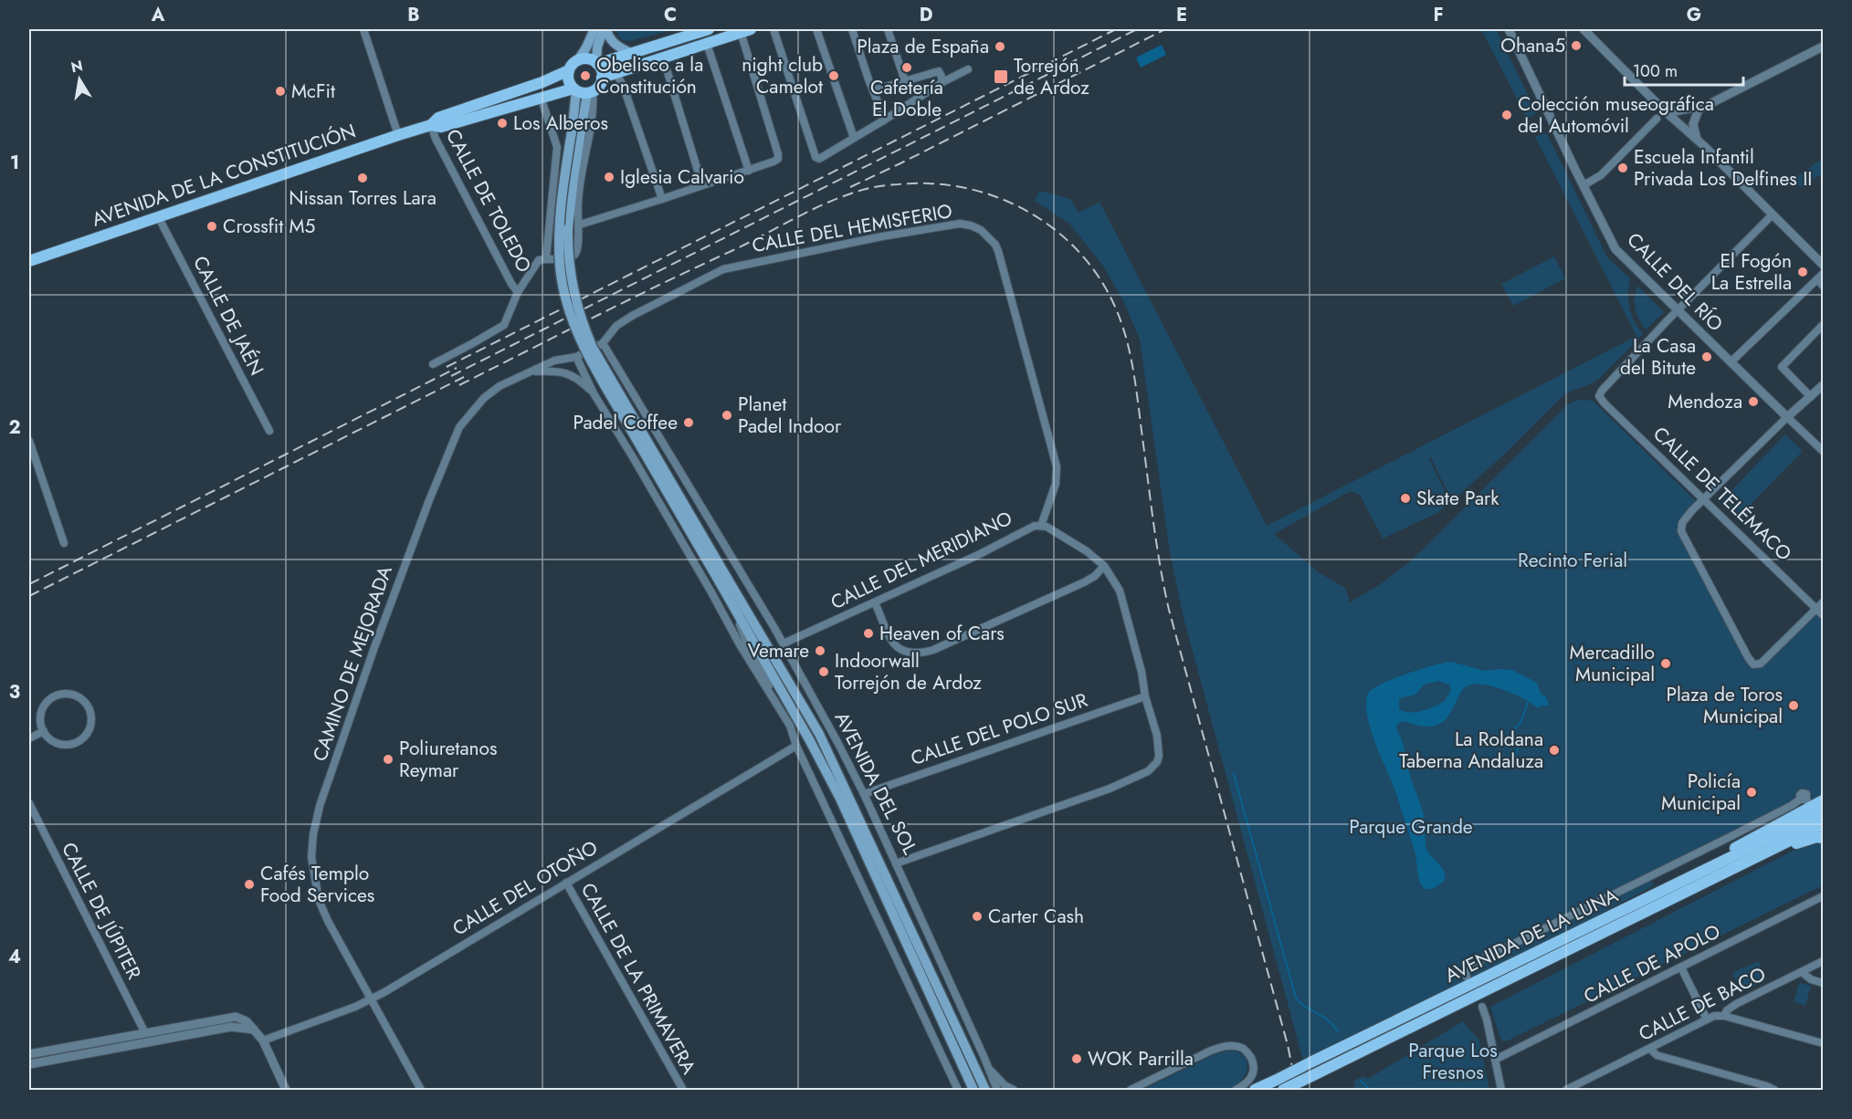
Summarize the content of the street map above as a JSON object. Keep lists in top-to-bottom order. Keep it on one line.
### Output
{"streets":{"main road":["AVENIDA DE LA CONSTITUCIÓN","AVENIDA DEL SOL","AVENIDA DE LA LUNA"],"street":["CALLE DE TOLEDO","CALLE DEL HEMISFERIO","CALLE DEL RÍO","CALLE DE JAÉN","CALLE DE TELÉMACO","CALLE DEL MERIDIANO","CAMINO DE MEJORADA","CALLE DEL POLO SUR","CALLE DEL OTOÑO","CALLE DE JÚPITER","CALLE DE APOLO","CALLE DE LA PRIMAVERA","CALLE DE BACO"]},"crossings":[["AVENIDA DE LA CONSTITUCIÓN","CALLE DE TOLEDO"],["AVENIDA DE LA CONSTITUCIÓN","CALLE DE JAÉN"],["AVENIDA DE LA CONSTITUCIÓN","AVENIDA DEL SOL"],["CALLE DEL HEMISFERIO","CALLE DEL MERIDIANO"],["CALLE DEL HEMISFERIO","AVENIDA DEL SOL"],["CALLE DEL RÍO","CALLE DE TELÉMACO"],["CALLE DEL MERIDIANO","CALLE DEL POLO SUR"],["CALLE DEL MERIDIANO","AVENIDA DEL SOL"],["CAMINO DE MEJORADA","CALLE DEL OTOÑO"],["CALLE DEL POLO SUR","AVENIDA DEL SOL"],["CALLE DEL OTOÑO","CALLE DE LA PRIMAVERA"]],"parks":["Recinto Ferial","Parque Grande","Parque Los Fresnos"],"places":{"other":["Ohana5","Plaza de España","Cafetería El Doble","Obelisco a la Constitución","night club Camelot","McFit","Colección museográfica del Automóvil","Los Alberos","Escuela Infantil Privada Los Delfines II","Iglesia Calvario","Nissan Torres Lara","Crossfit M5","El Fogón La Estrella","La Casa del Bitute","Mendoza","Planet Padel Indoor","Padel Coffee","Skate Park","Heaven of Cars","Vemare","Mercadillo Municipal","Indoorwall Torrejón de Ardoz","Plaza de Toros Municipal","La Roldana Taberna Andaluza","Poliuretanos Reymar","Policía Municipal","Cafés Templo Food Services","Carter Cash","WOK Parrilla"],"transit":["Torrejón de Ardoz"]},"scale_bar":"100 m","north":"top","grid":{"columns":["A","B","C","D","E","F","G"],"rows":["1","2","3","4"]}}
